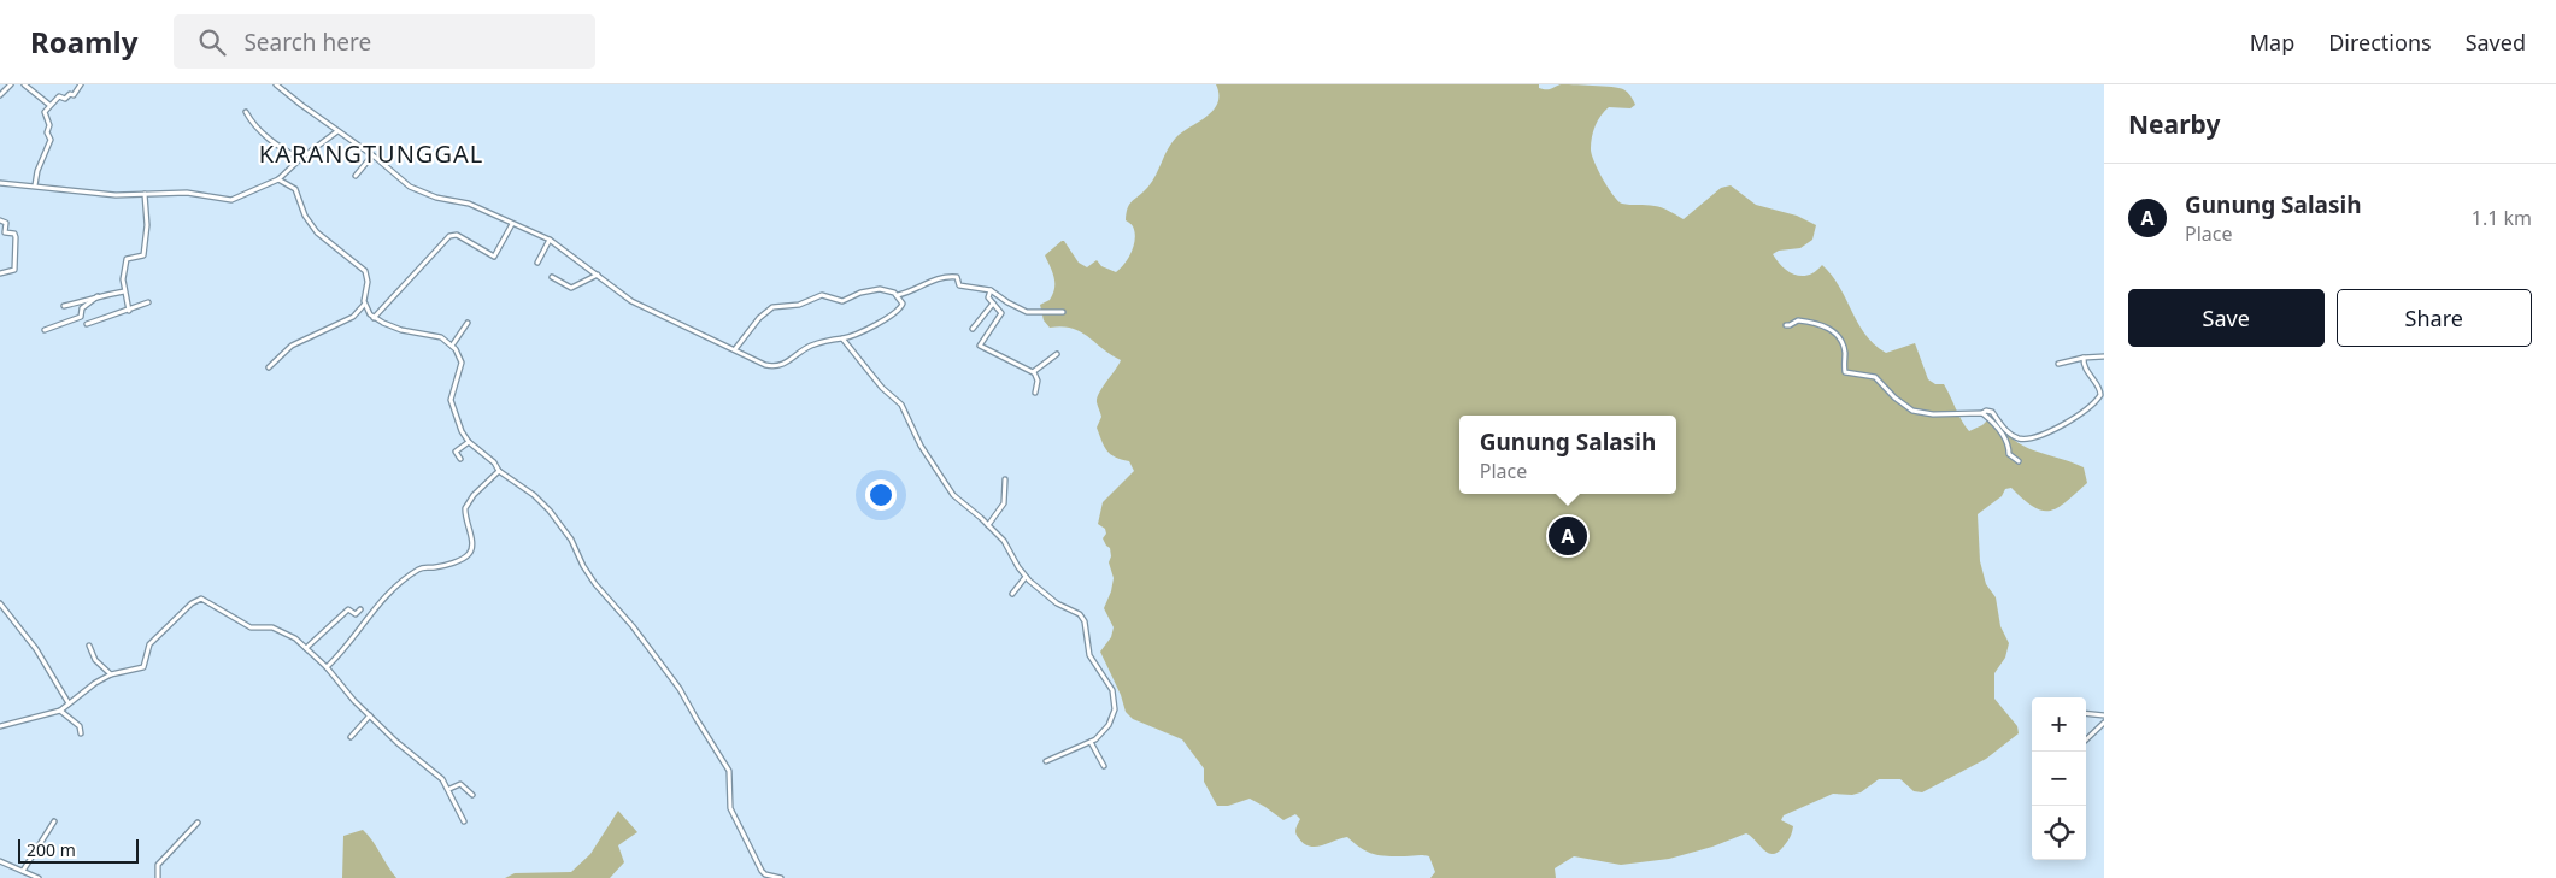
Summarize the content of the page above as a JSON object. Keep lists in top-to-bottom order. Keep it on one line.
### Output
{"districts":["KARANGTUNGGAL"],"scale_bar":"200 m","page":{"header":"Roamly","search":"Search here","nav":["Map","Directions","Saved"],"heading":"Nearby","list":[{"mark":"A","name":"Gunung Salasih","note":"Place","value":"1.1 km"}],"buttons":["Save","Share"],"popup":["Gunung Salasih","Place"],"pins":"A","map_buttons":["+","−"],"scale":"200 m"}}
